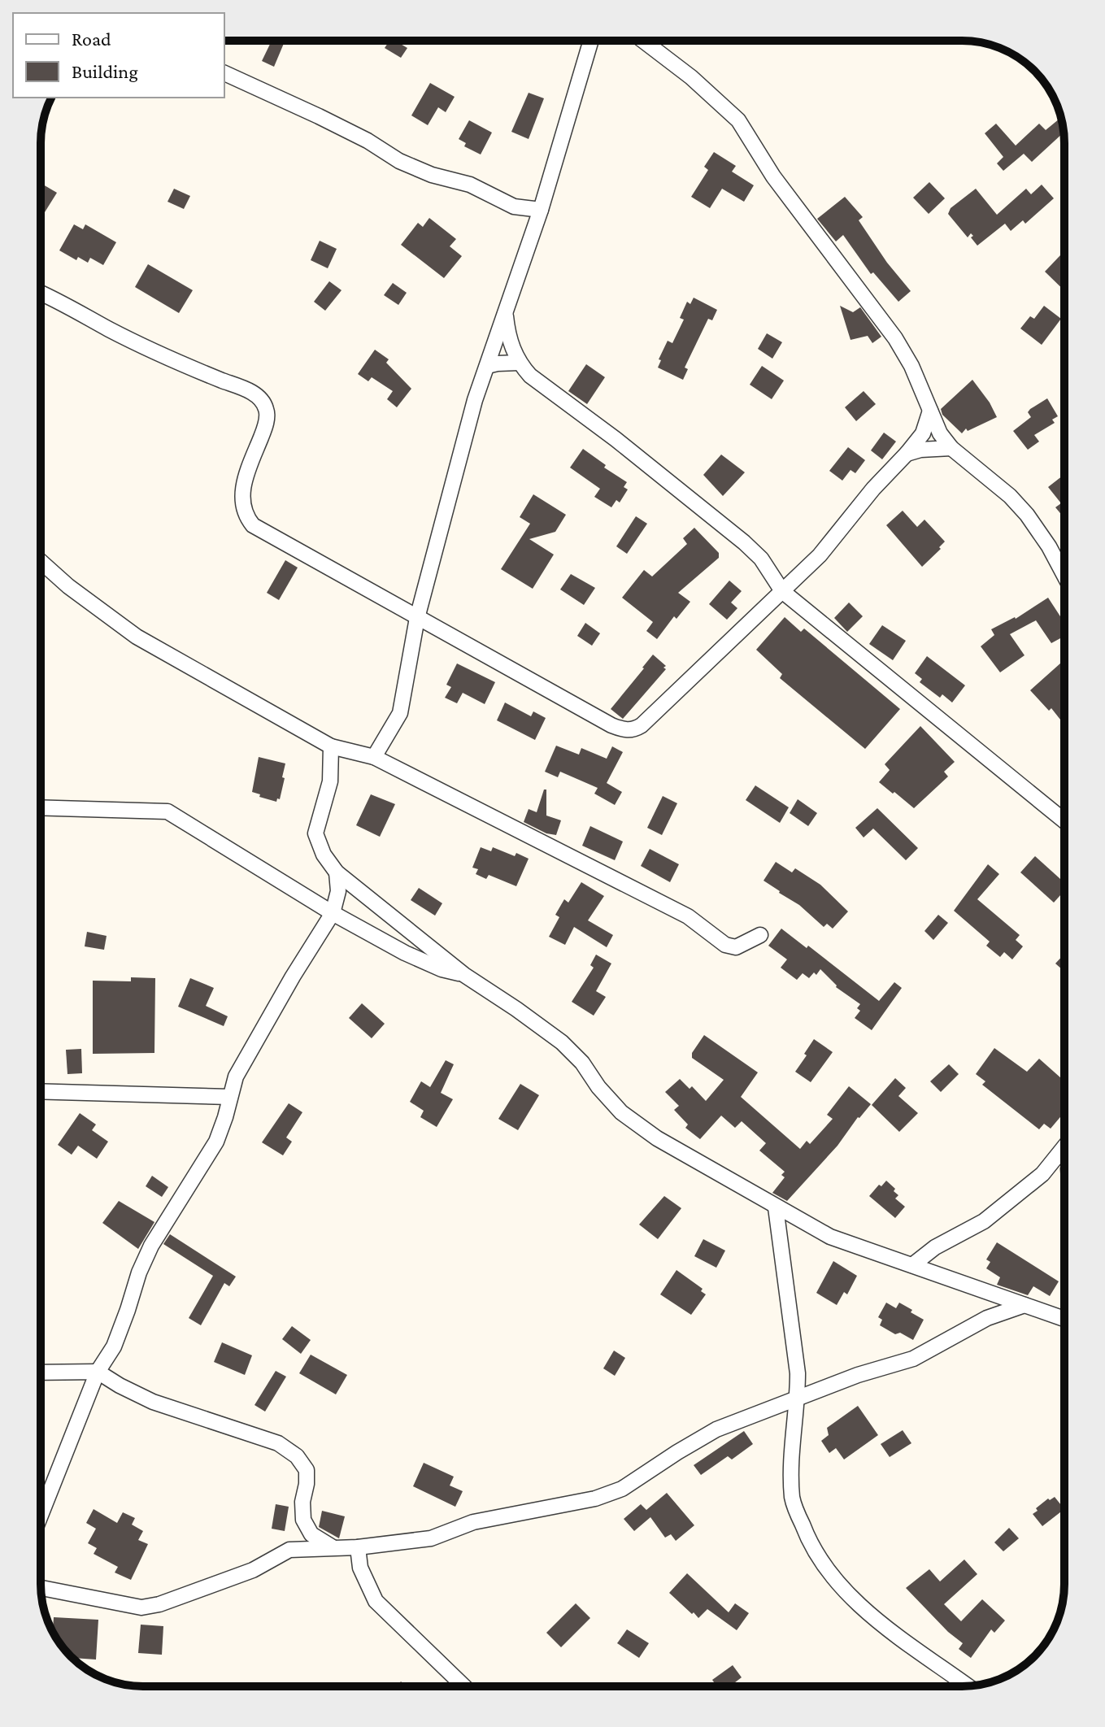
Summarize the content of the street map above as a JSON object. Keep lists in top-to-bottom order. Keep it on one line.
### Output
{"legend":["Road","Building"]}
